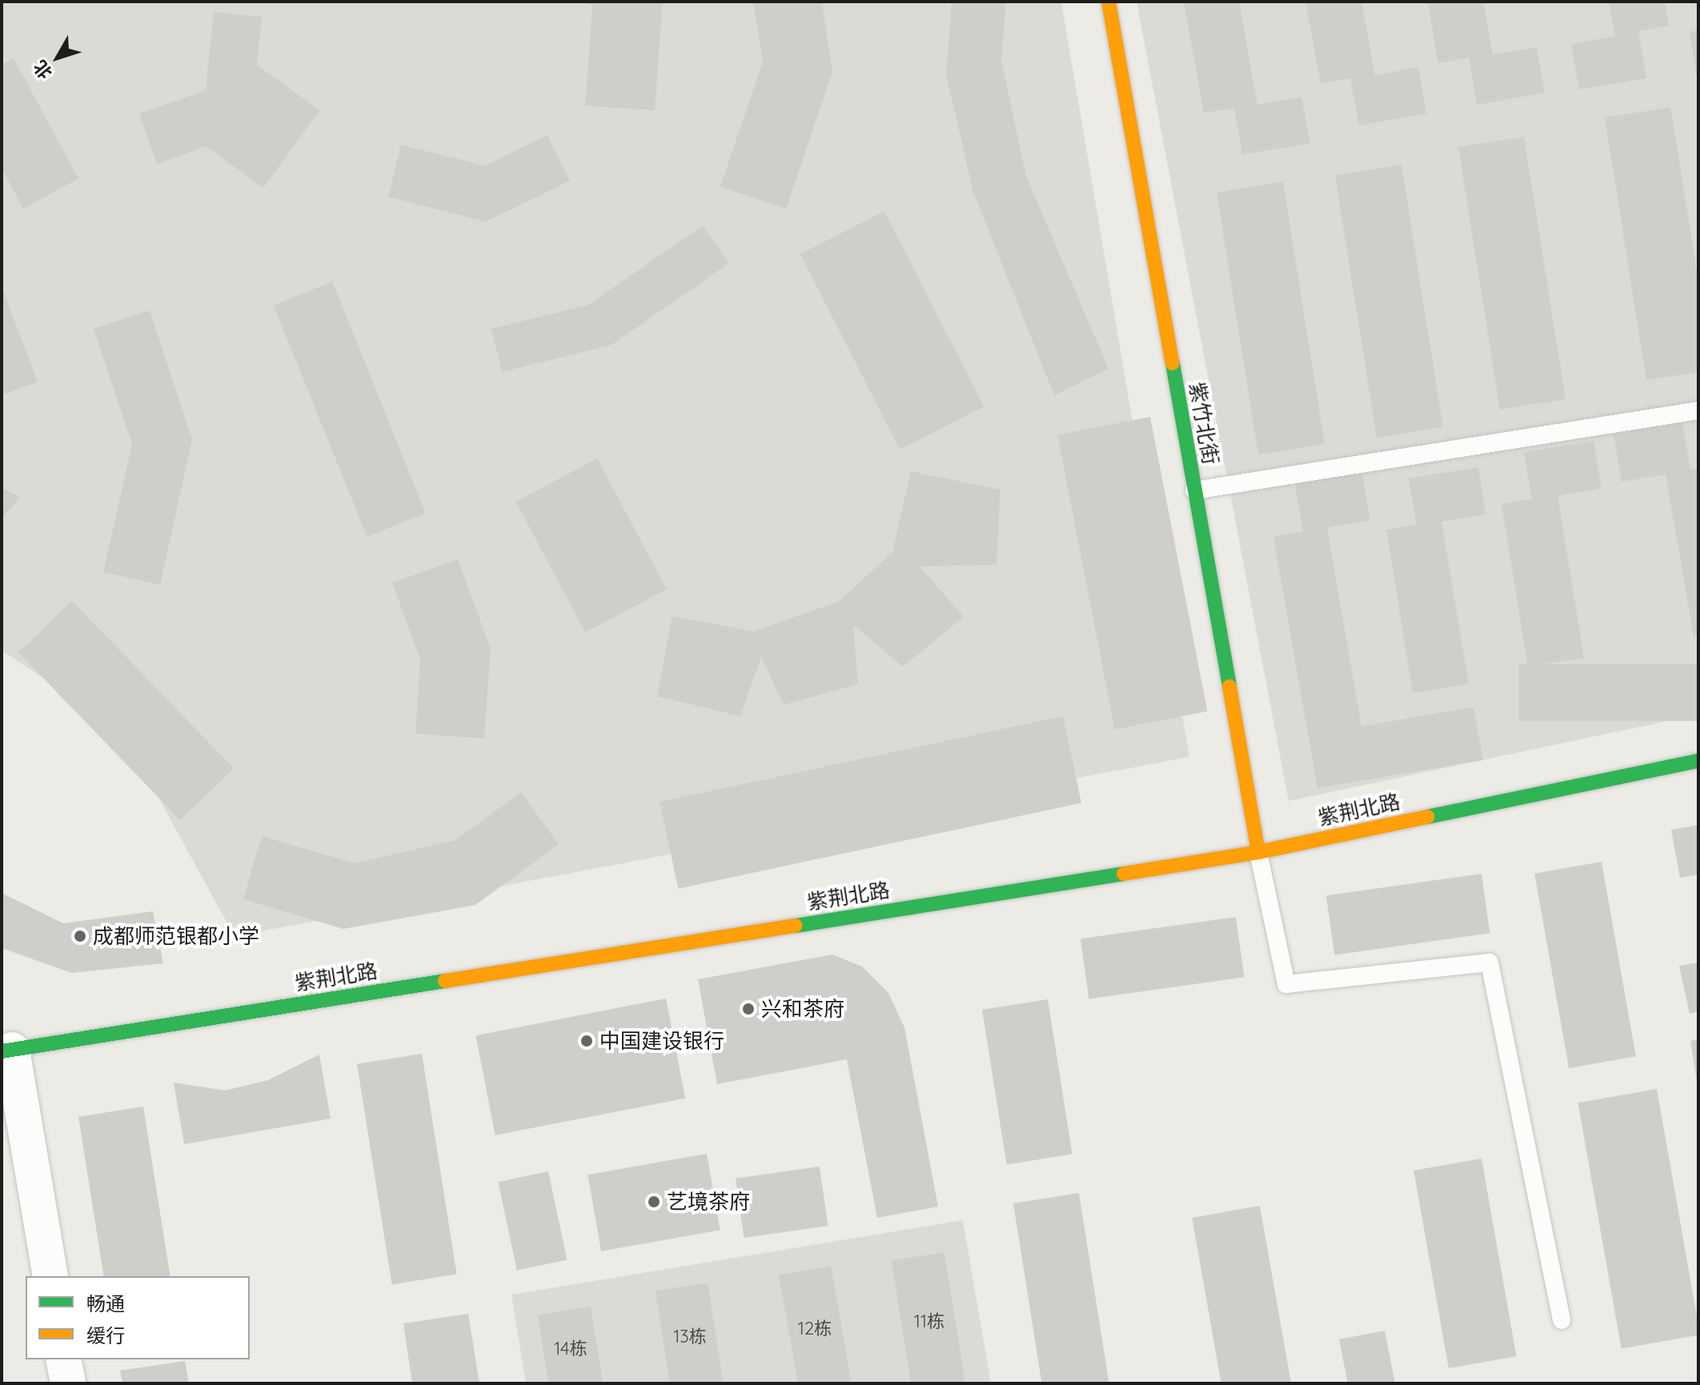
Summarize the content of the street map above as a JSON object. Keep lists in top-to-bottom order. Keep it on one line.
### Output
{"streets":{"street":["紫竹北街","紫荆北路"]},"crossings":[["紫竹北街","紫荆北路"]],"places":["成都师范银都小学","兴和茶府","中国建设银行","艺境茶府"],"house_numbers":["11栋","12栋","13栋","14栋"],"legend":["畅通","缓行"],"north":"bottom left"}
